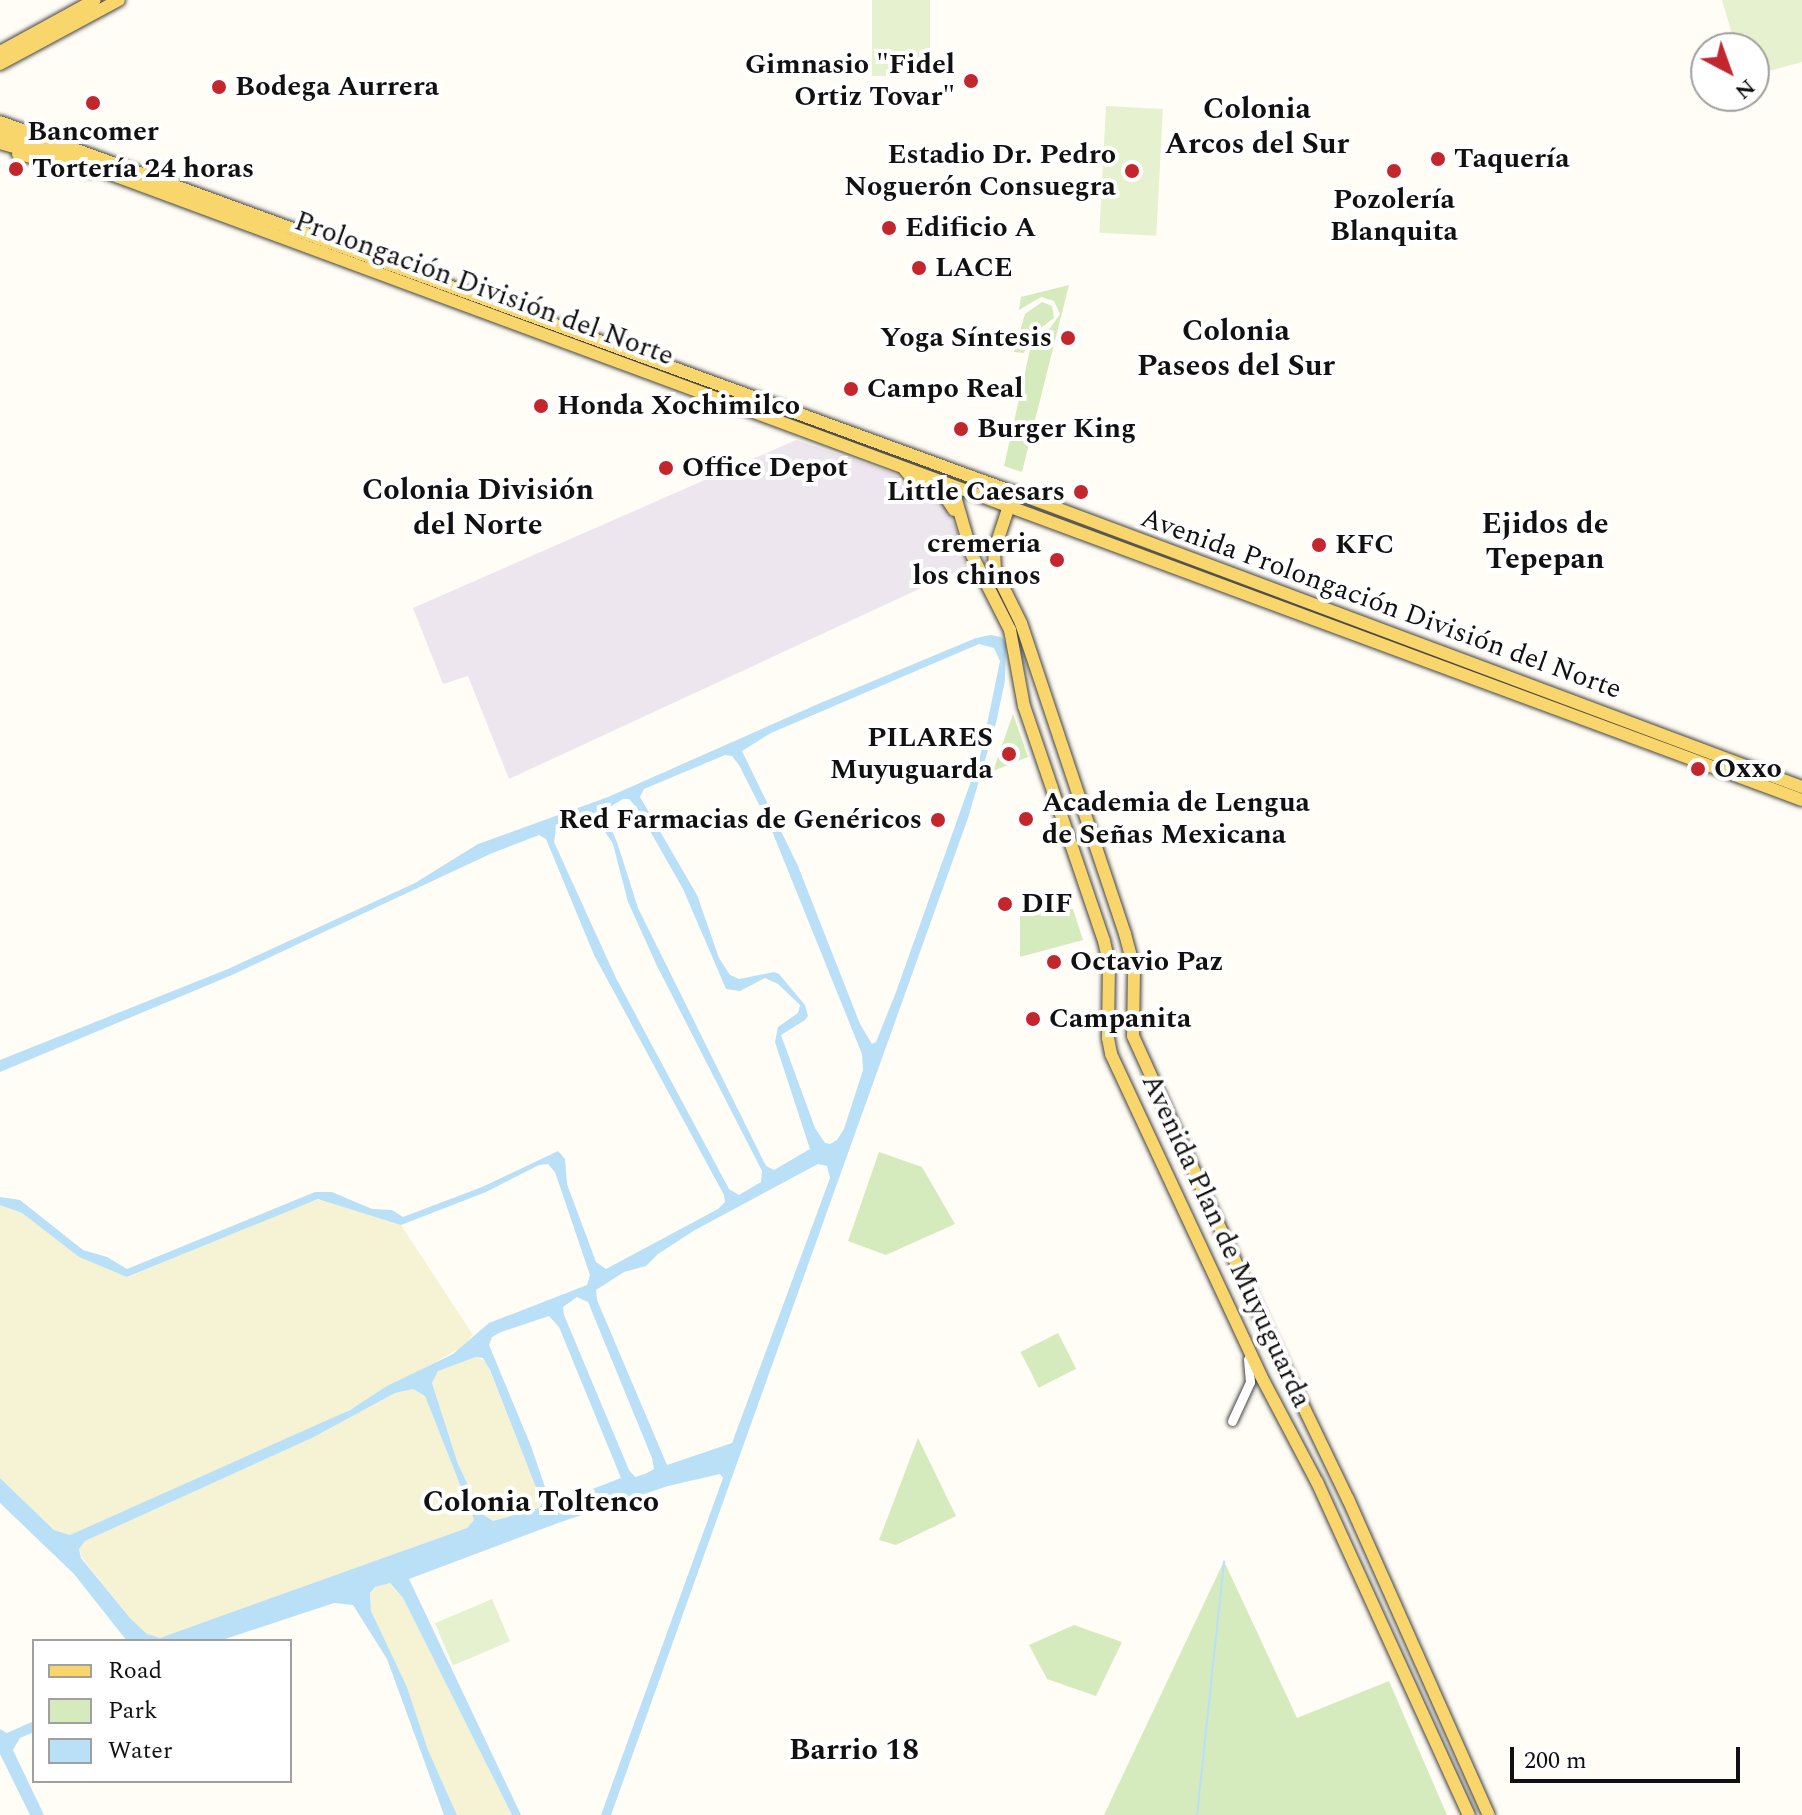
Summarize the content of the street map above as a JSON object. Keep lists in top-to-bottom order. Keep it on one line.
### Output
{"streets":{"main road":["Prolongación División del Norte","Avenida Prolongación División del Norte","Avenida Plan de Muyuguarda"]},"crossings":[["Prolongación División del Norte","Avenida Prolongación División del Norte"],["Prolongación División del Norte","Avenida Plan de Muyuguarda"],["Avenida Prolongación División del Norte","Avenida Plan de Muyuguarda"]],"districts":["Colonia Arcos del Sur","Colonia Paseos del Sur","Colonia División del Norte","Ejidos de Tepepan","Colonia Toltenco","Barrio 18"],"places":["Gimnasio \"Fidel Ortiz Tovar\"","Bodega Aurrera","Bancomer","Taquería","Tortería 24 horas","Estadio Dr. Pedro Noguerón Consuegra","Pozolería Blanquita","Edificio A","LACE","Yoga Síntesis","Campo Real","Honda Xochimilco","Burger King","Office Depot","Little Caesars","KFC","cremeria los chinos","PILARES Muyuguarda","Oxxo","Academia de Lengua de Señas Mexicana","Red Farmacias de Genéricos","DIF","Octavio Paz","Campanita"],"legend":["Road","Park","Water"],"scale_bar":"200 m","north":"bottom right"}
